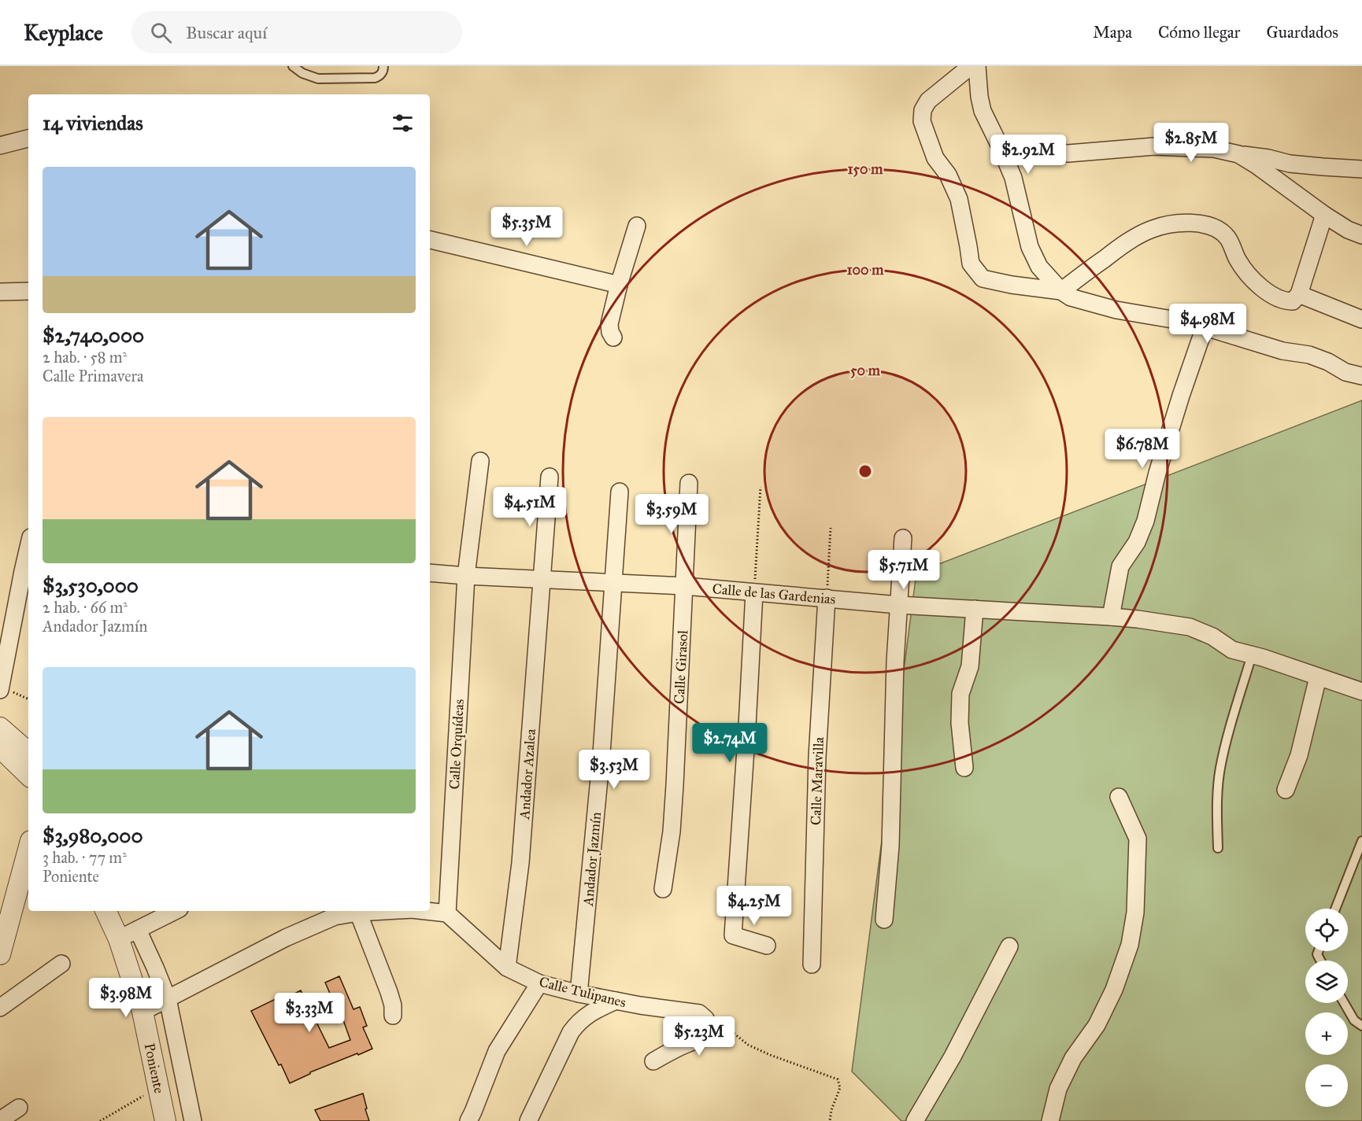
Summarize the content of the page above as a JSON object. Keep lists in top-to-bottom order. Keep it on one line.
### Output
{"streets":{"street":["Calle de las Gardenias","Calle Girasol","Calle Orquídeas","Andador Azalea","Calle Maravilla","Andador Jazmín","Calle Tulipanes","Poniente"]},"crossings":[["Calle de las Gardenias","Calle Girasol"],["Calle de las Gardenias","Calle Orquídeas"],["Calle de las Gardenias","Andador Azalea"],["Calle de las Gardenias","Calle Maravilla"],["Calle de las Gardenias","Andador Jazmín"],["Calle Orquídeas","Calle Tulipanes"],["Andador Azalea","Calle Tulipanes"],["Andador Jazmín","Calle Tulipanes"]],"page":{"header":"Keyplace","search":"Buscar aquí","nav":["Mapa","Cómo llegar","Guardados"],"heading":"14 viviendas","price":["$2.85M","$2.92M","$5.35M","$4.98M","$6.78M","$4.51M","$3.59M","$5.71M","$2.74M","$3.53M","$4.25M","$3.98M","$3.33M","$5.23M"],"list":[{"name":"$2,740,000","note":"2 hab. · 58 m² · Calle Primavera"},{"name":"$3,530,000","note":"2 hab. · 66 m² · Andador Jazmín"},{"name":"$3,980,000","note":"3 hab. · 77 m² · Poniente"}],"map_buttons":["+","−"]},"rings":["150 m","100 m","50 m"]}
